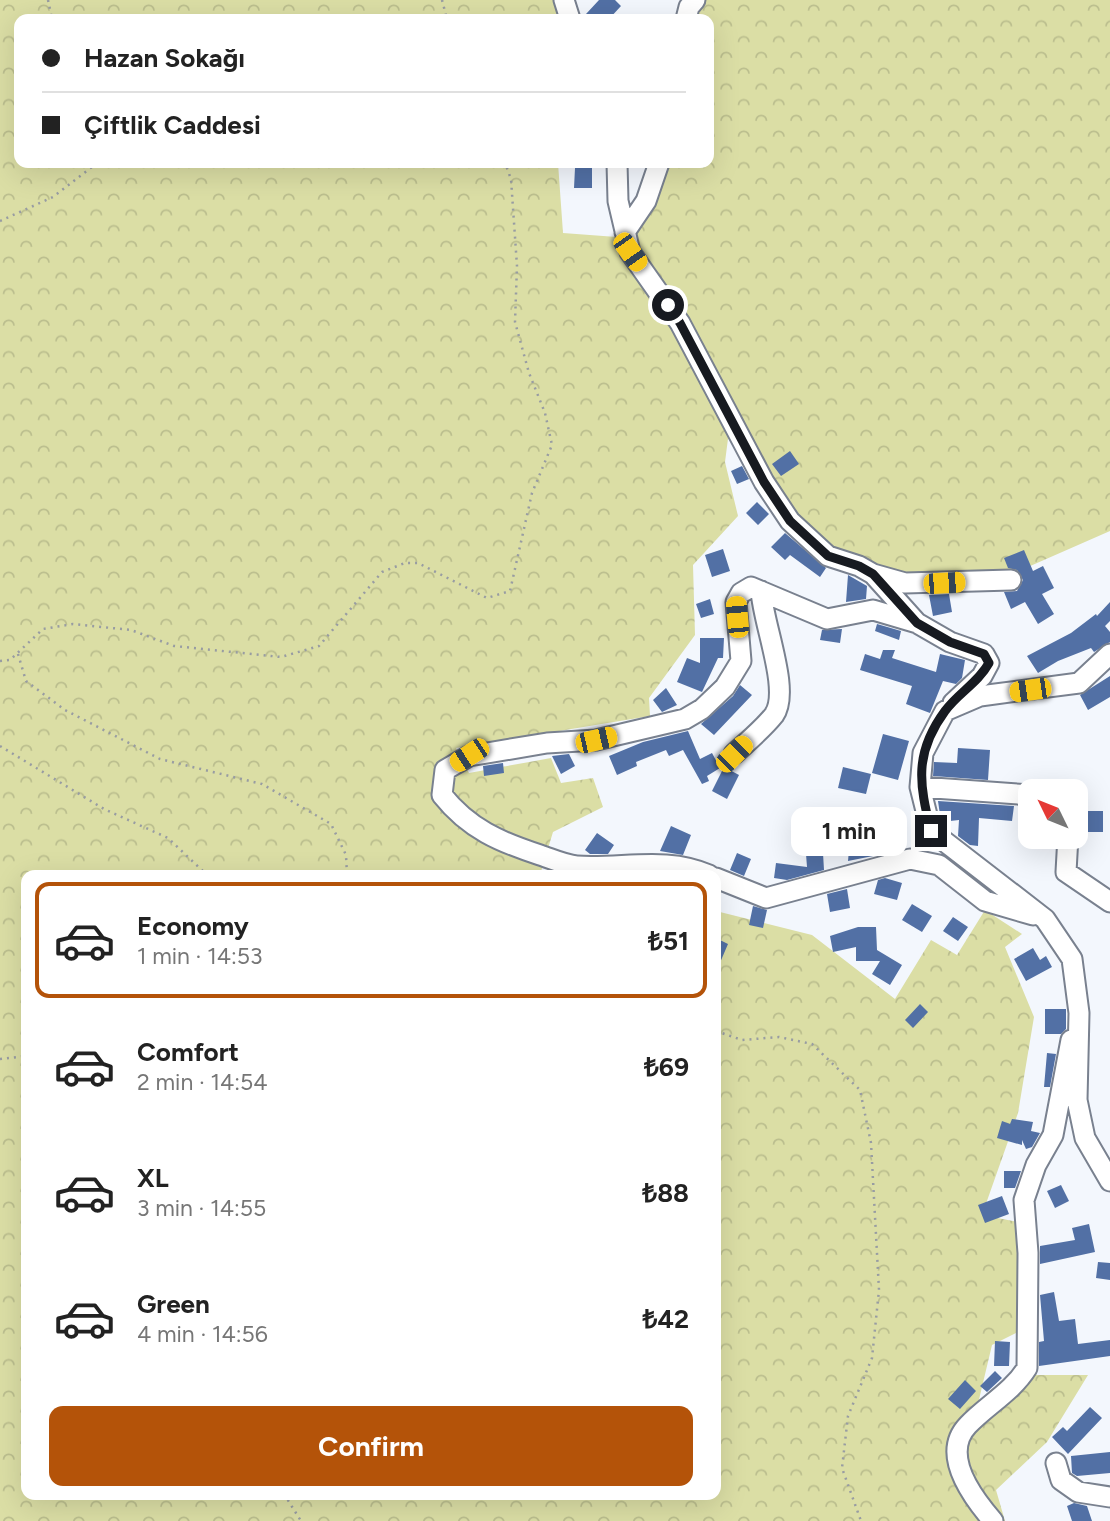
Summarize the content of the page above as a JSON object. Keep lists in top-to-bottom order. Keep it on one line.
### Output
{"north":"top left","page":{"banner":["Hazan Sokağı","Çiftlik Caddesi"],"bubble":"1 min","list":[{"name":"Economy","note":"1 min · 14:53","value":"₺51"},{"name":"Comfort","note":"2 min · 14:54","value":"₺69"},{"name":"XL","note":"3 min · 14:55","value":"₺88"},{"name":"Green","note":"4 min · 14:56","value":"₺42"}],"buttons":"Confirm"}}
